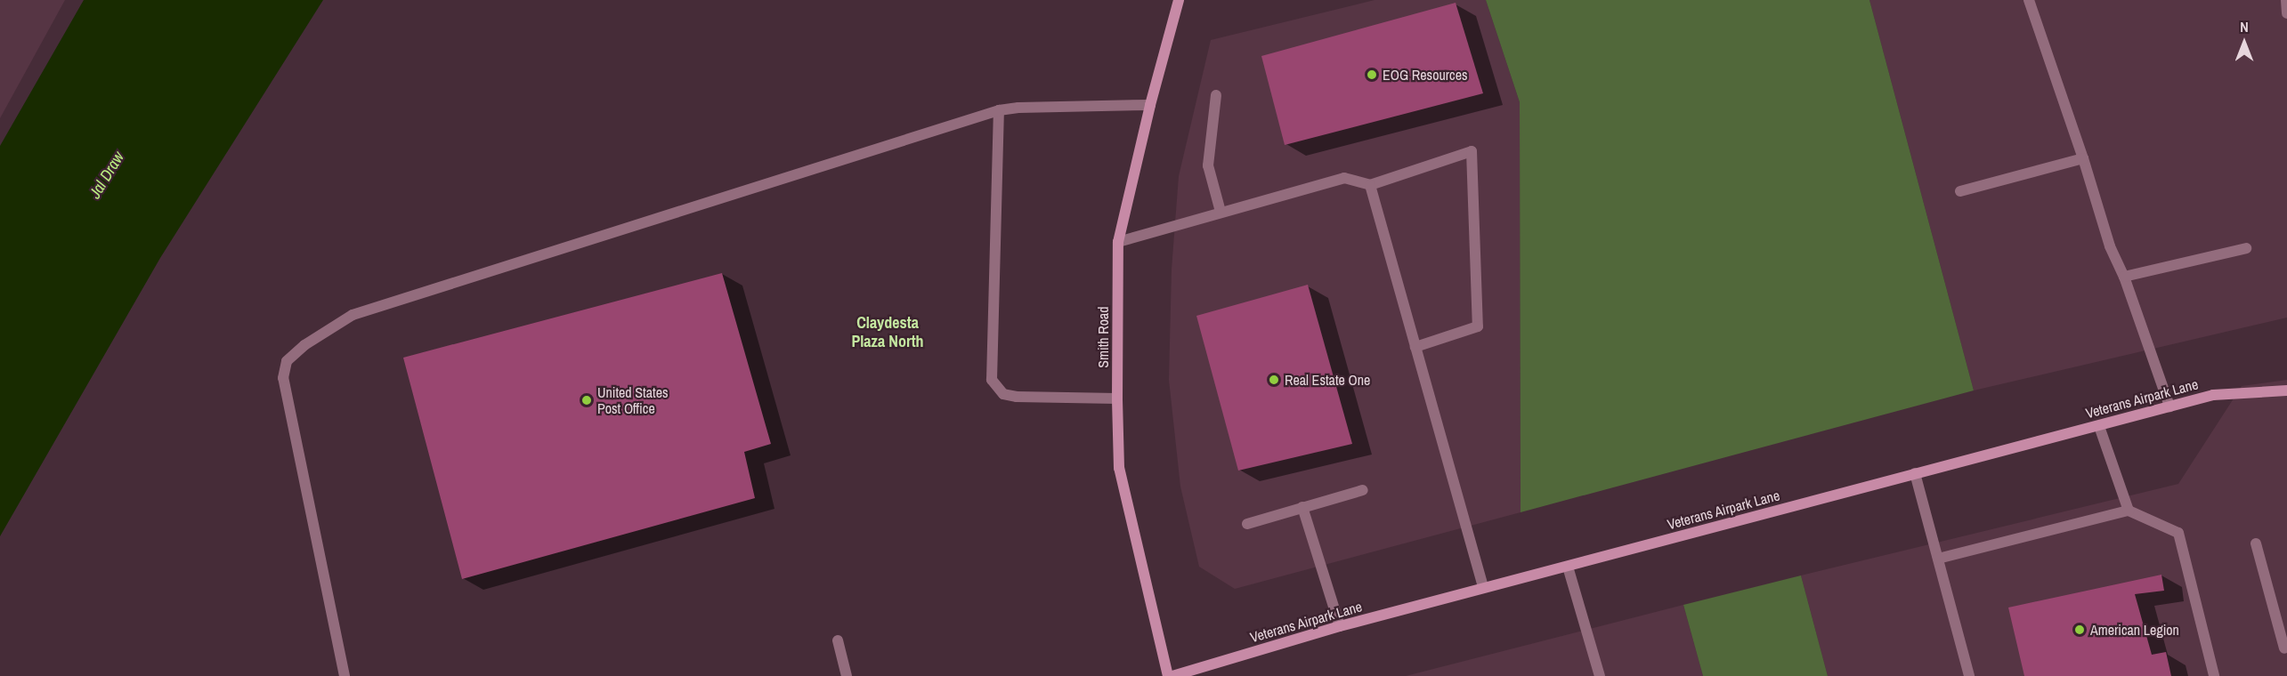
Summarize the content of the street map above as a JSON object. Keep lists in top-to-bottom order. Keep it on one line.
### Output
{"streets":{"street":["Smith Road","Veterans Airpark Lane"]},"crossings":[["Smith Road","Veterans Airpark Lane"]],"districts":["Claydesta Plaza North"],"water":["Jal Draw"],"places":["EOG Resources","Real Estate One","United States Post Office","American Legion"],"north":"top"}
